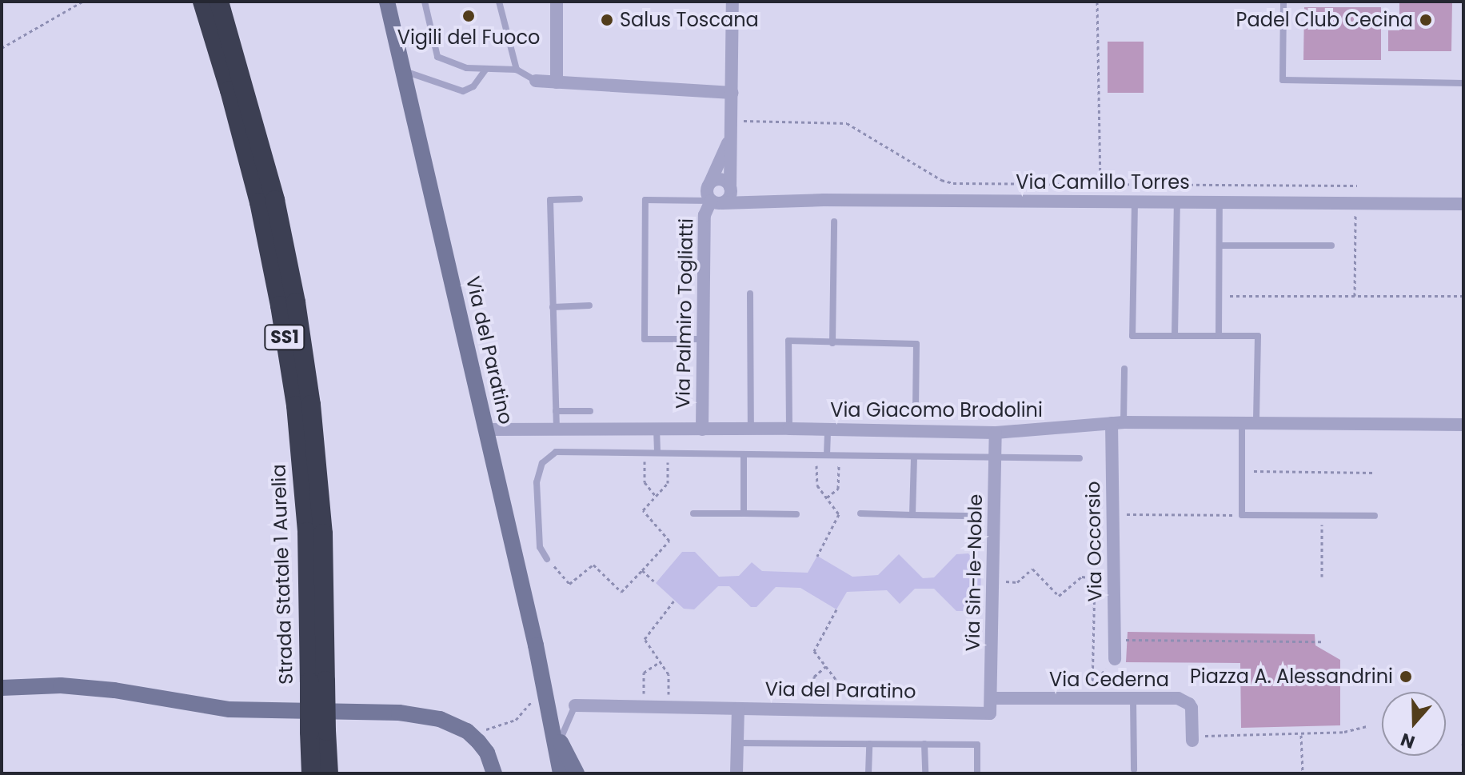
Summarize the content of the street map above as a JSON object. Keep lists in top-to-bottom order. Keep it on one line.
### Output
{"streets":{"highway":["SS1","Strada Statale 1 Aurelia"],"main road":["Via del Paratino"],"street":["Via Camillo Torres","Via Palmiro Togliatti","Via Giacomo Brodolini","Via Occorsio","Via Sin-le-Noble","Via Cederna"]},"crossings":[["Via Camillo Torres","Via Palmiro Togliatti"],["Via Palmiro Togliatti","Via Giacomo Brodolini"],["Via del Paratino","Via Giacomo Brodolini"],["Via del Paratino","Via Sin-le-Noble"],["Via Giacomo Brodolini","Via Occorsio"],["Via Giacomo Brodolini","Via Sin-le-Noble"],["Via Sin-le-Noble","Via Cederna"]],"places":["Vigili del Fuoco","Salus Toscana","Padel Club Cecina","Piazza A. Alessandrini"],"north":"bottom"}
